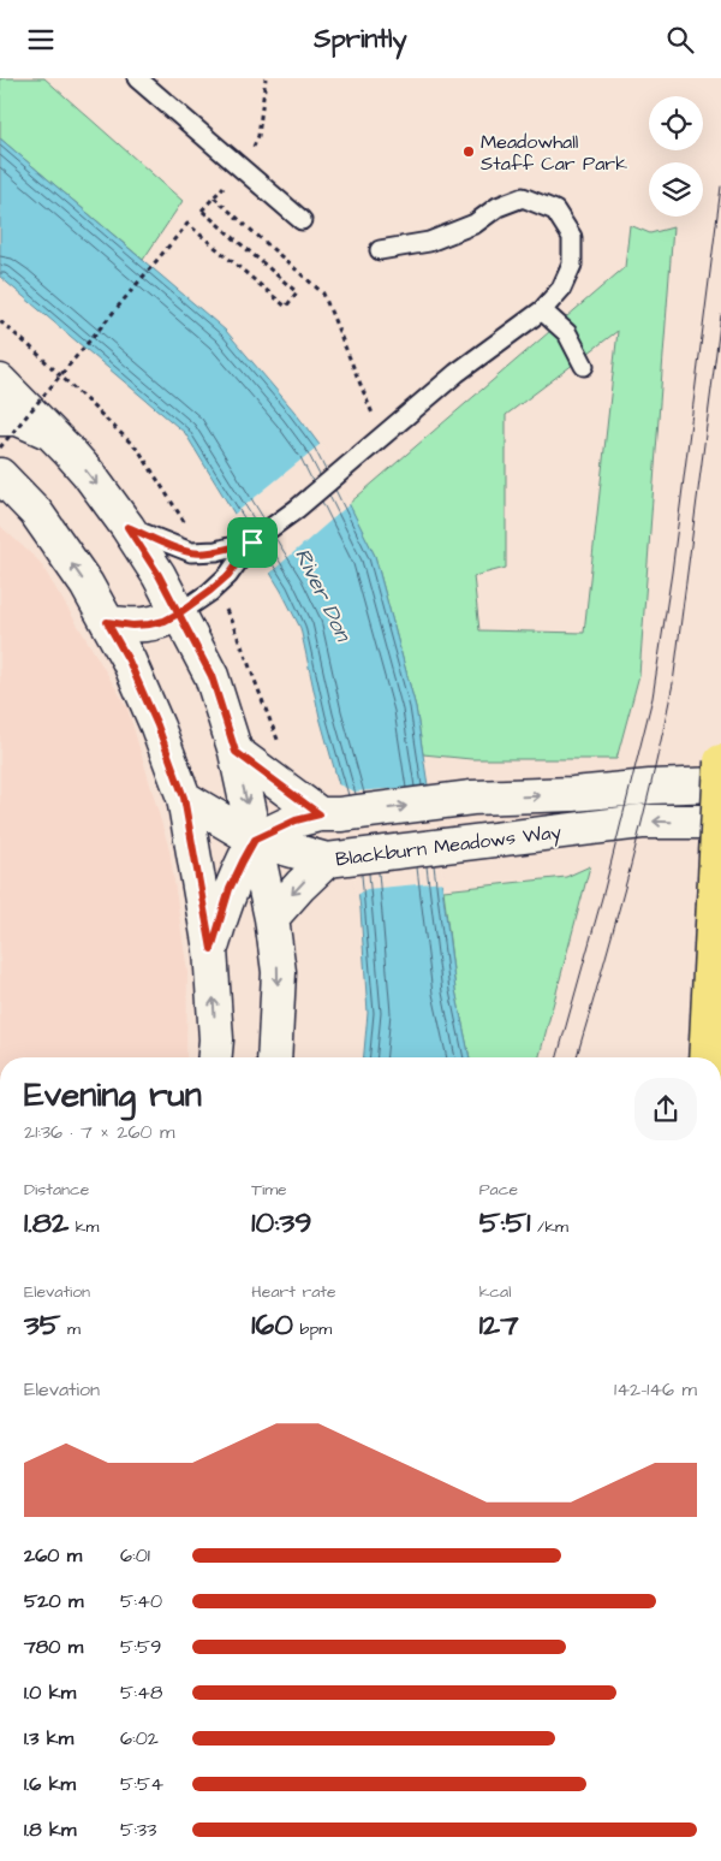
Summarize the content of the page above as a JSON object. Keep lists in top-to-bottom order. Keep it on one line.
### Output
{"streets":{"street":["Blackburn Meadows Way"]},"water":["River Don"],"places":["Meadowhall Staff Car Park"],"page":{"header":"Sprintly","heading":["Evening run","21:36 · 7 × 260 m"],"stats":[["Distance","1.82 km"],["Time","10:39"],["Pace","5:51 /km"],["Elevation","35 m"],["Heart rate","160 bpm"],["kcal","127"]],"chart":["Elevation","142–146 m"],"list":[{"name":"260 m","note":"6:01"},{"name":"520 m","note":"5:40"},{"name":"780 m","note":"5:59"},{"name":"1.0 km","note":"5:48"},{"name":"1.3 km","note":"6:02"},{"name":"1.6 km","note":"5:54"},{"name":"1.8 km","note":"5:33"}]}}
